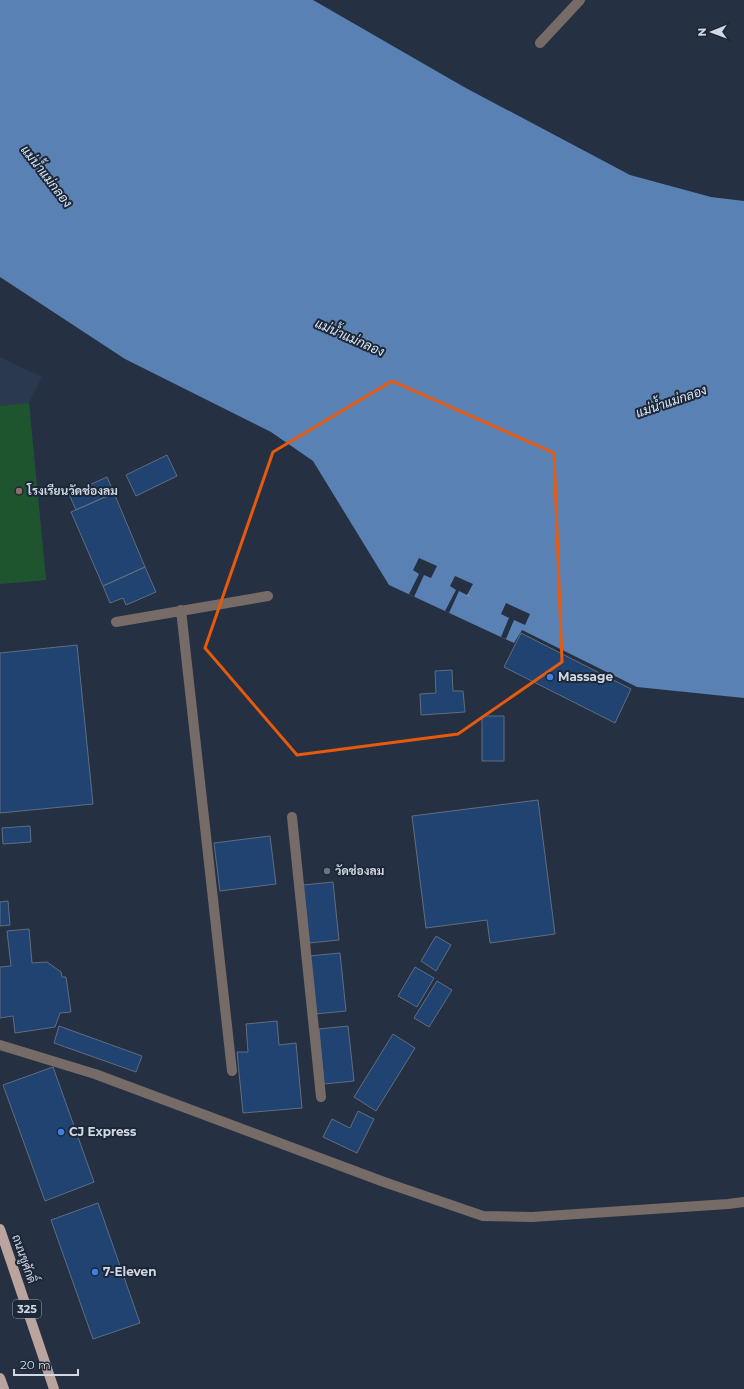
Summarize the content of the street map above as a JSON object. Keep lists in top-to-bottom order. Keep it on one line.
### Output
{"streets":{"main road":["ถนนชูศักดิ์","325"]},"water":["แม่น้ำแม่กลอง"],"places":["โรงเรียนวัดช่องลม","Massage","วัดช่องลม","CJ Express","7-Eleven"],"scale_bar":"20 m","north":"left"}
